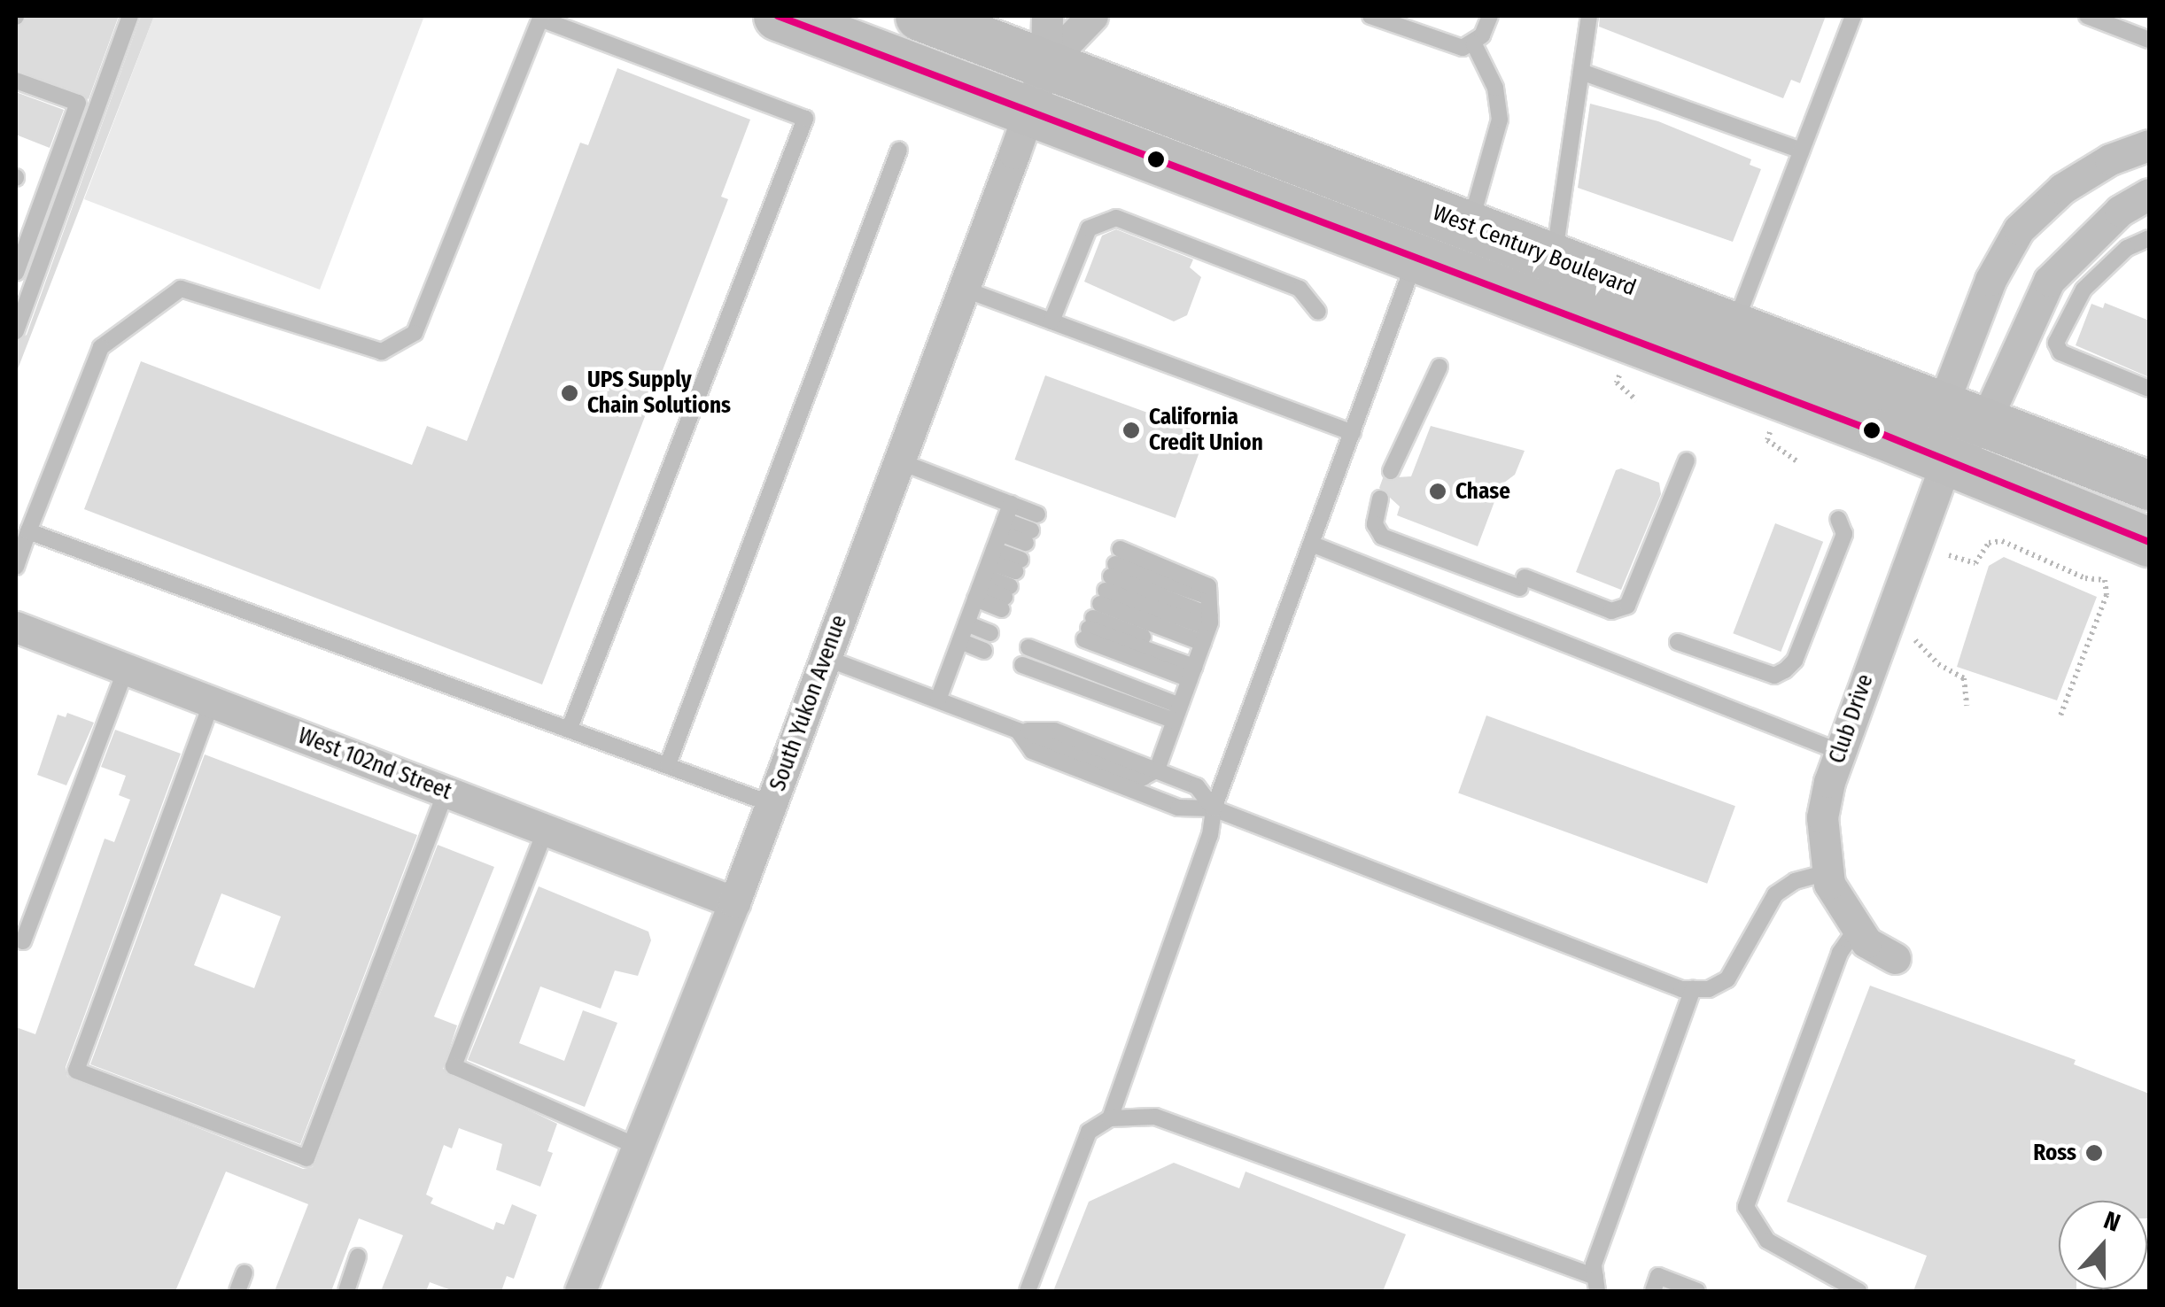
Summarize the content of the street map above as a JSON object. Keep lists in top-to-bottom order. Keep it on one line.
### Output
{"streets":{"main road":["West Century Boulevard"],"street":["South Yukon Avenue","Club Drive","West 102nd Street"]},"crossings":[["West Century Boulevard","South Yukon Avenue"],["West Century Boulevard","Club Drive"],["South Yukon Avenue","West 102nd Street"]],"places":["UPS Supply Chain Solutions","California Credit Union","Chase","Ross"],"north":"top"}
